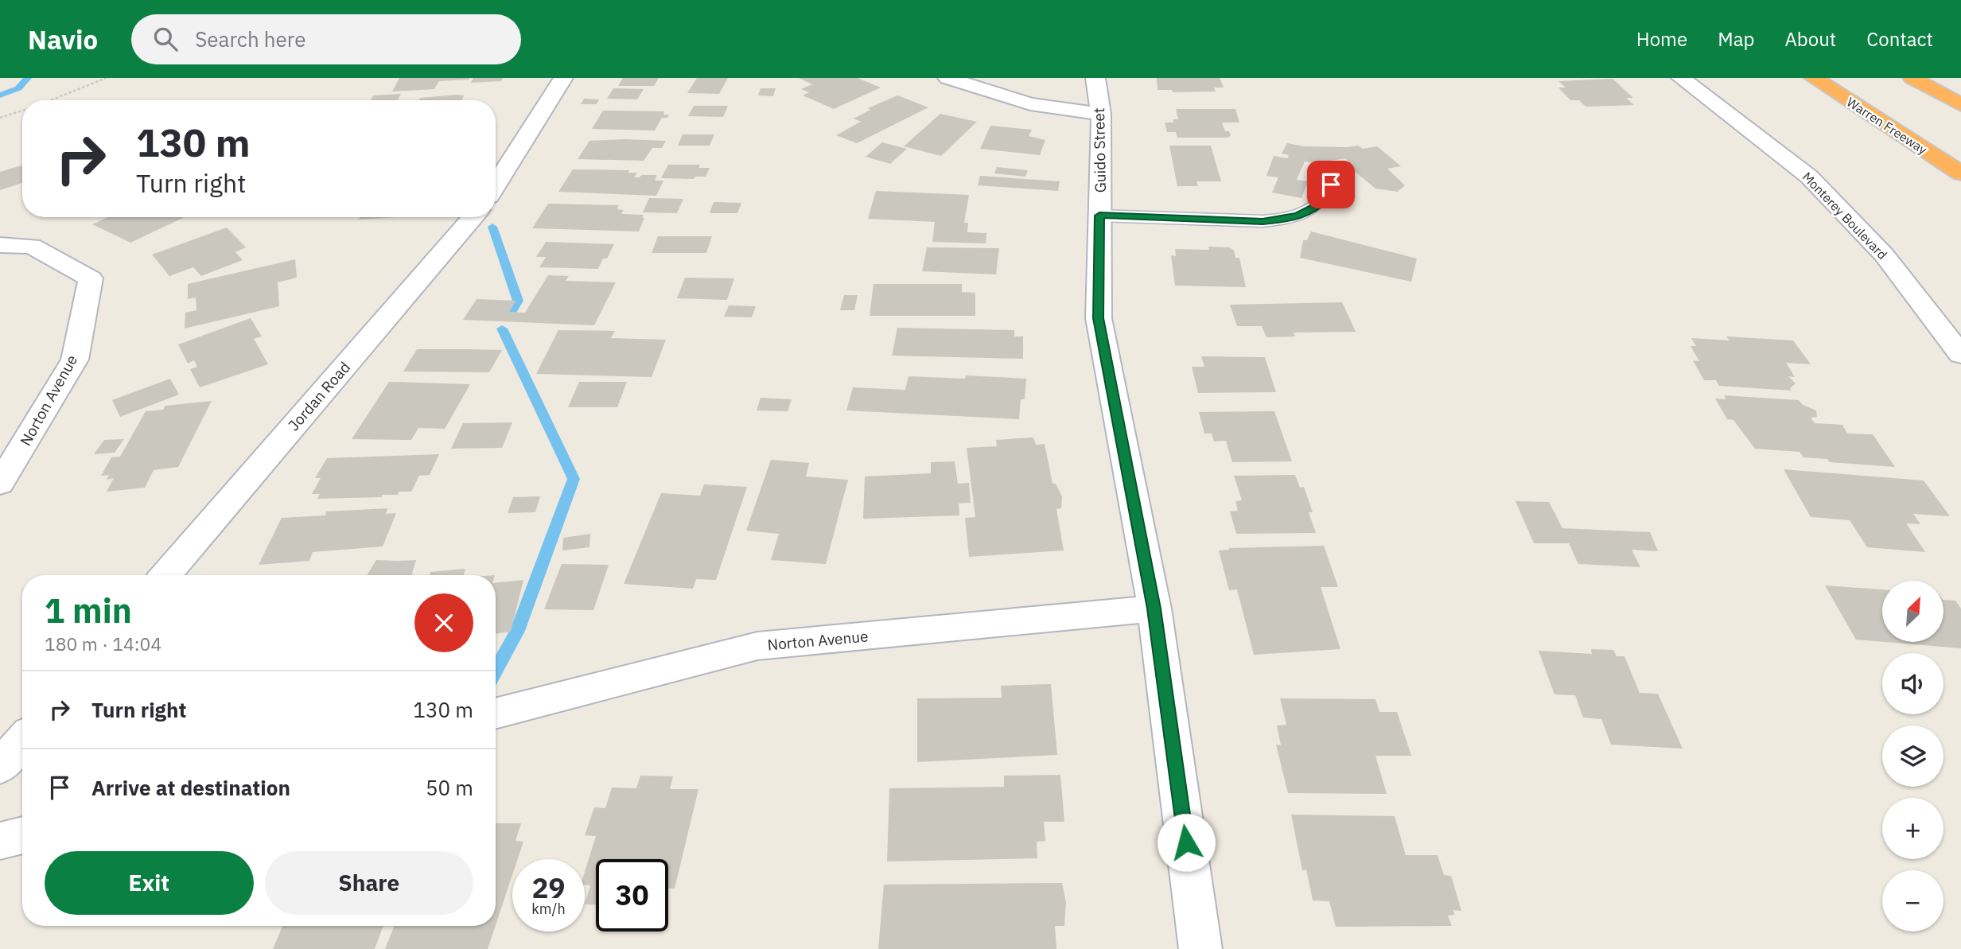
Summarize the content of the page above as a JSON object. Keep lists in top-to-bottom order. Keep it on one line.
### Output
{"streets":{"highway":["Warren Freeway"],"street":["Guido Street","Monterey Boulevard","Jordan Road","Norton Avenue"]},"crossings":[["Guido Street","Norton Avenue"]],"north":"top right","page":{"header":"Navio","search":"Search here","nav":["Home","Map","About","Contact"],"turn":["130 m","Turn right"],"heading":["1 min","180 m · 14:04"],"map_buttons":["+","−"],"list":[{"name":"Turn right","value":"130 m"},{"name":"Arrive at destination","value":"50 m"}],"buttons":["Exit","Share"],"speed":"29 km/h","limit":"30"}}
